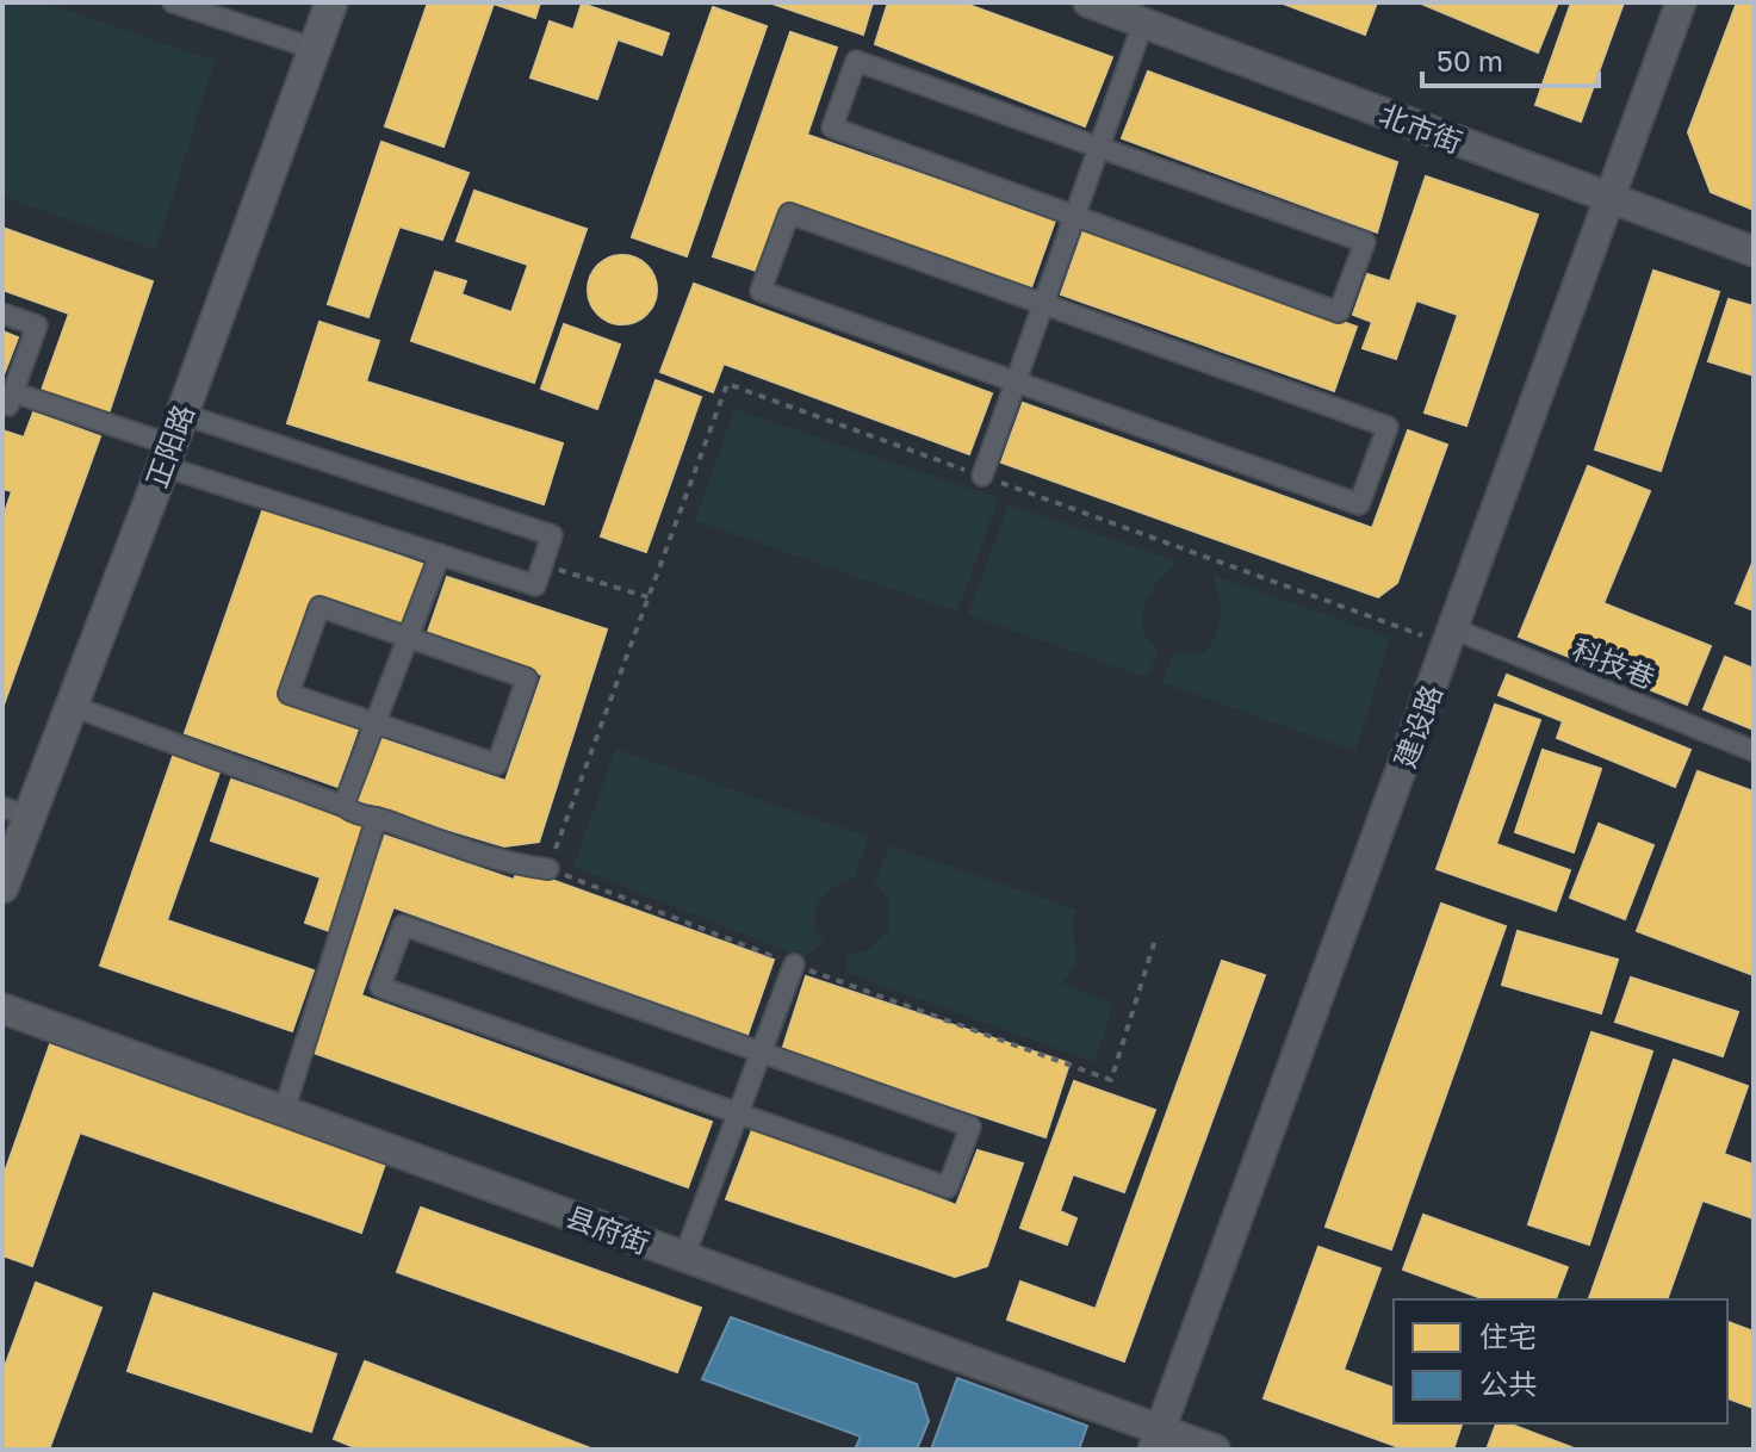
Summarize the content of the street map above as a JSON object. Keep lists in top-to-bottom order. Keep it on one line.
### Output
{"streets":{"main road":["正阳路"],"street":["北市街","科技巷","建设路","县府街"]},"crossings":[["北市街","建设路"],["科技巷","建设路"],["建设路","县府街"]],"legend":["住宅","公共"],"scale_bar":"50 m"}
